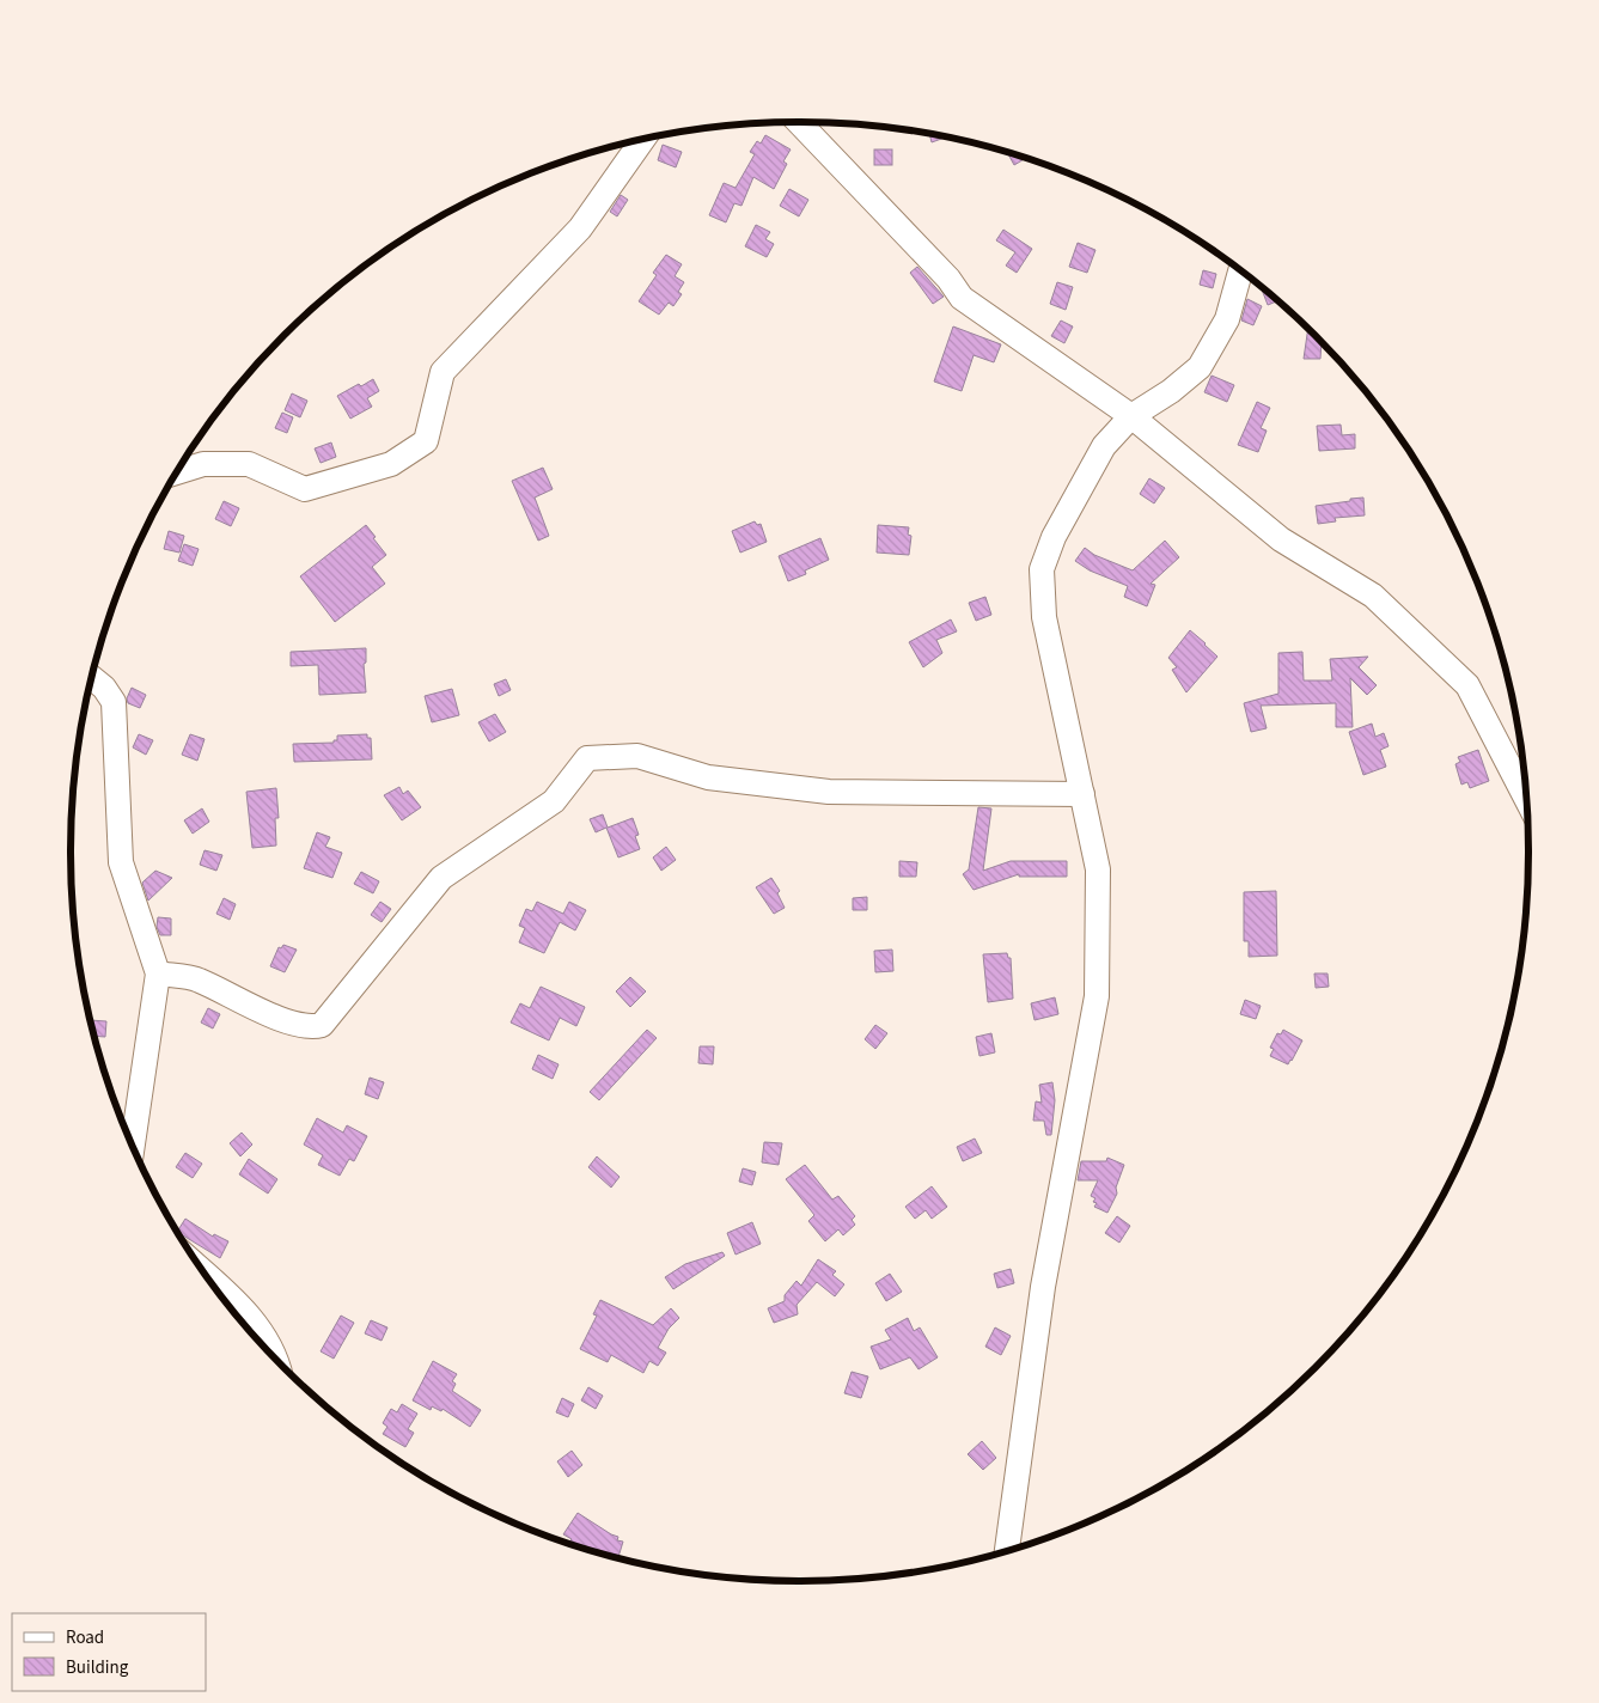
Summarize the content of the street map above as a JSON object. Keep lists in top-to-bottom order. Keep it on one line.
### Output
{"legend":["Road","Building"]}
